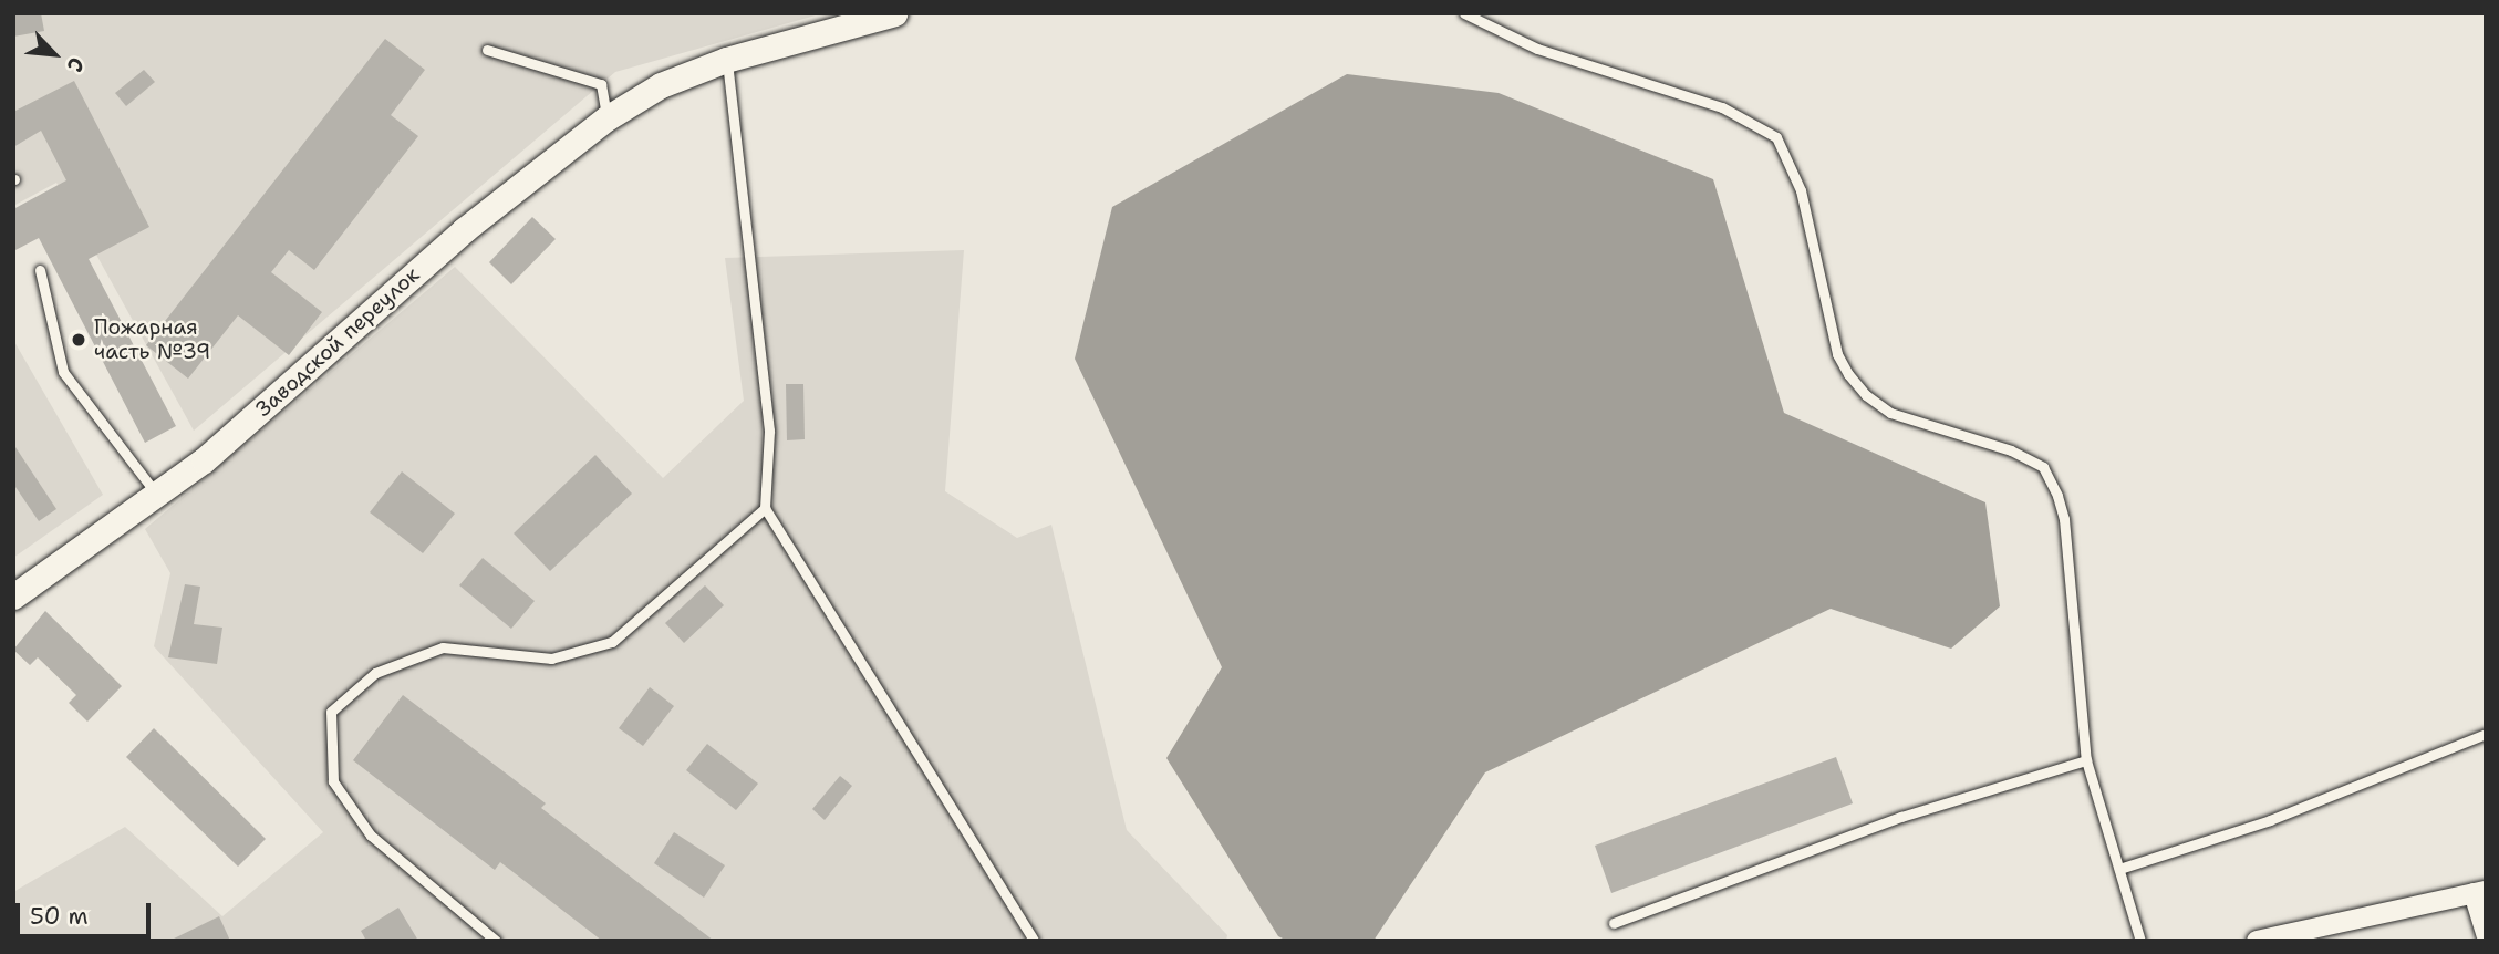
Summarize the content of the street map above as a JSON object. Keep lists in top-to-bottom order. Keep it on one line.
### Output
{"streets":{"street":["Заводской переулок"]},"places":["Пожарная часть №39"],"scale_bar":"50 m","north":"bottom right"}
